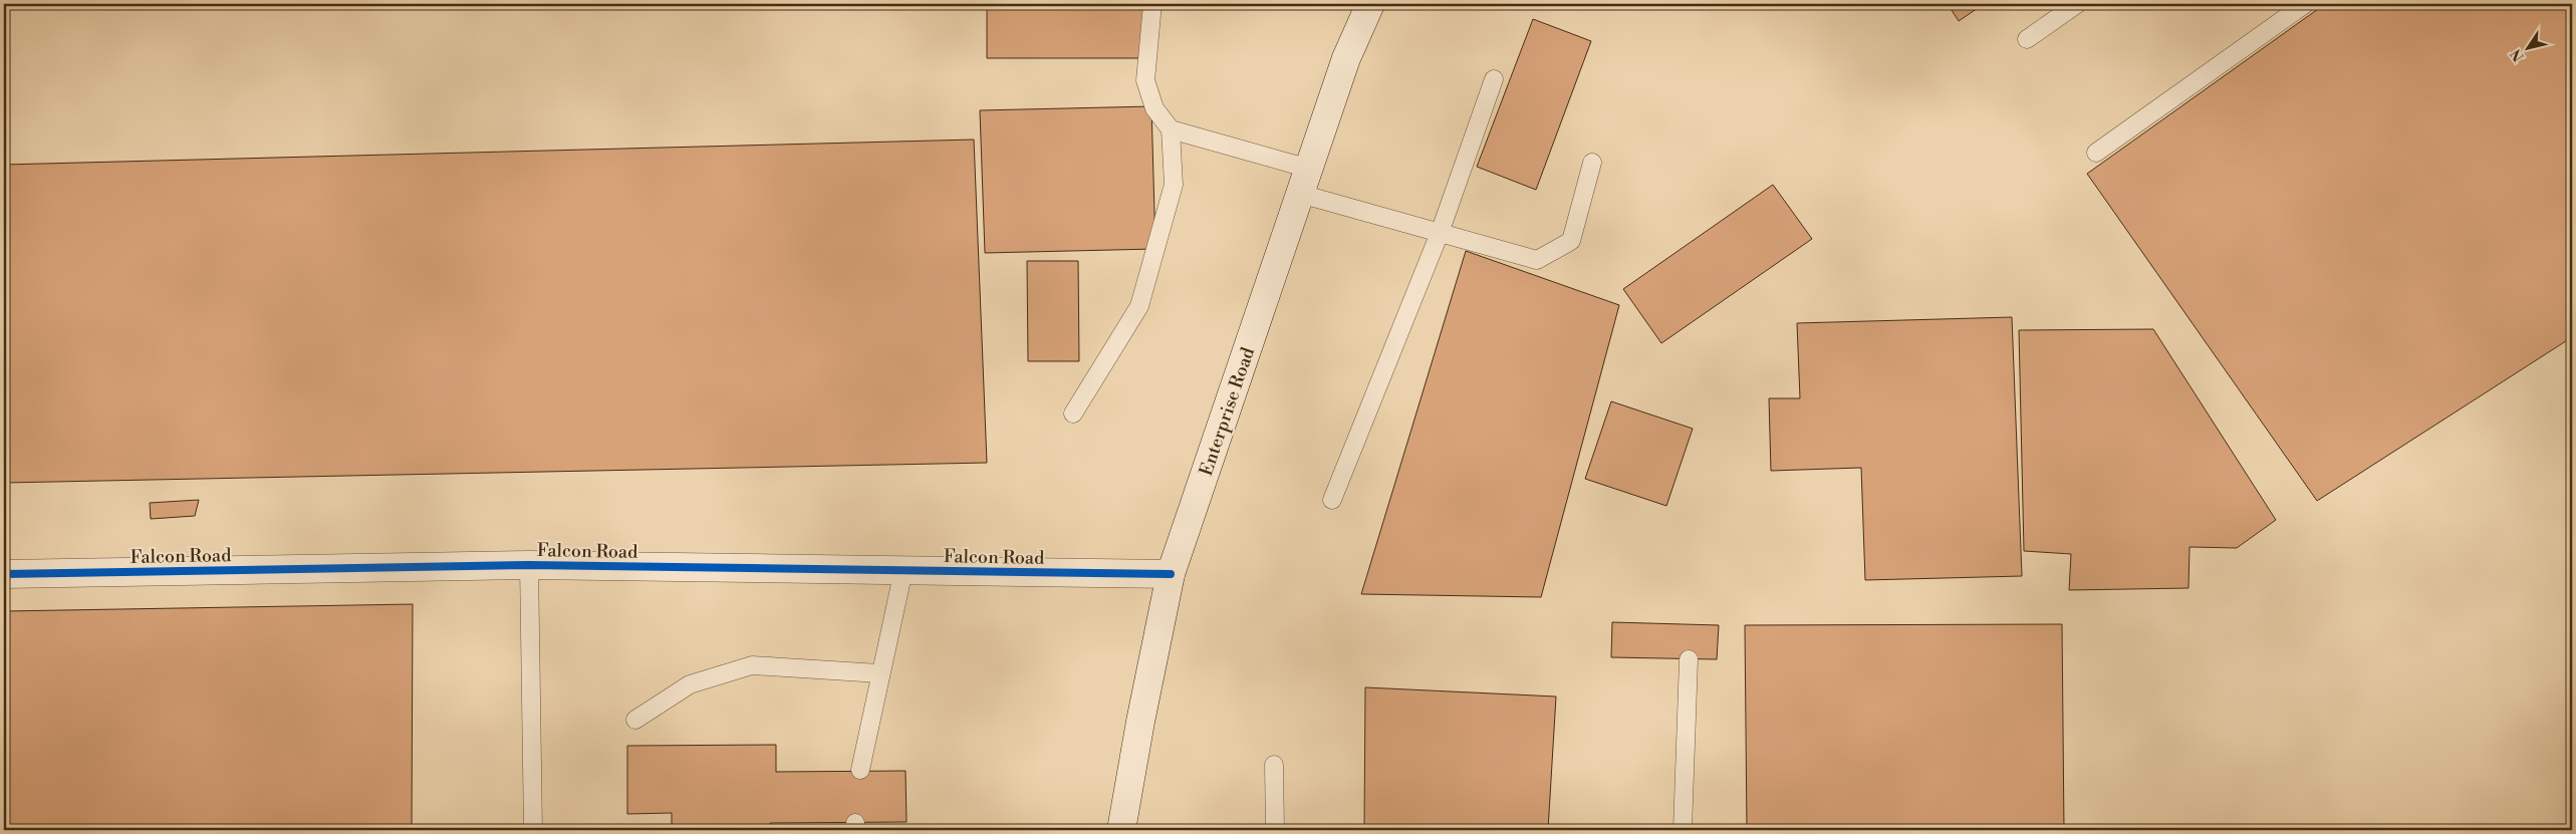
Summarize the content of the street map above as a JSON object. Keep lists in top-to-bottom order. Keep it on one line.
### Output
{"streets":{"street":["Enterprise Road","Falcon Road"]},"crossings":[["Enterprise Road","Falcon Road"]],"north":"bottom left"}
